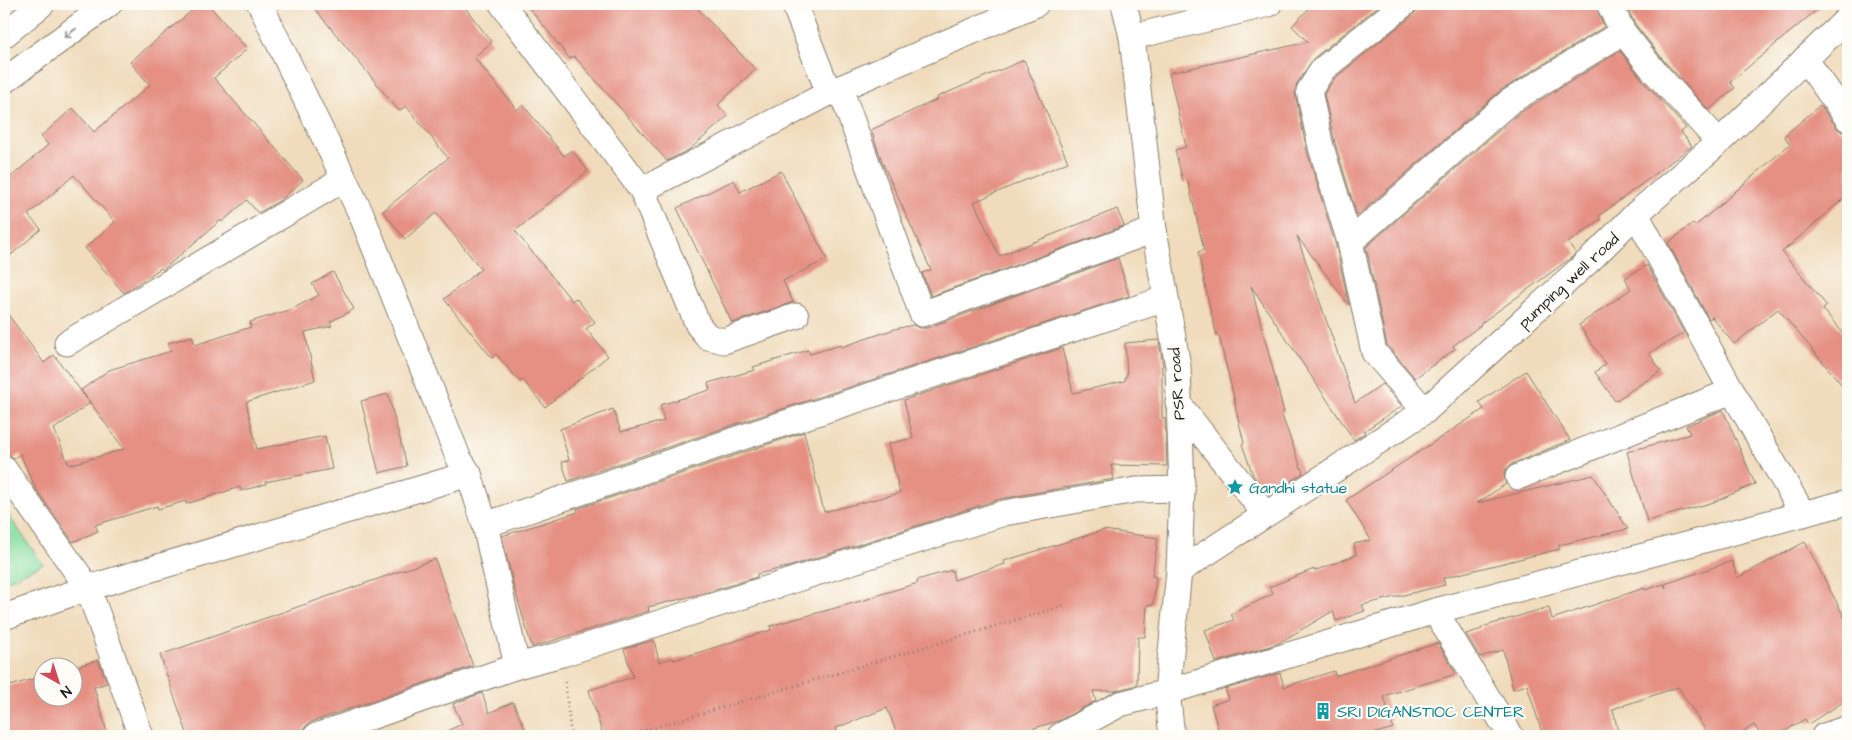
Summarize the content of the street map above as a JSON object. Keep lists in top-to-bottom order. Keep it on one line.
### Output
{"streets":{"street":["pumping well road","PSR road"]},"crossings":[["pumping well road","PSR road"]],"places":{"place":["Gandhi statue"],"building":["SRI DIGANSTIOC CENTER"]},"north":"bottom right"}
